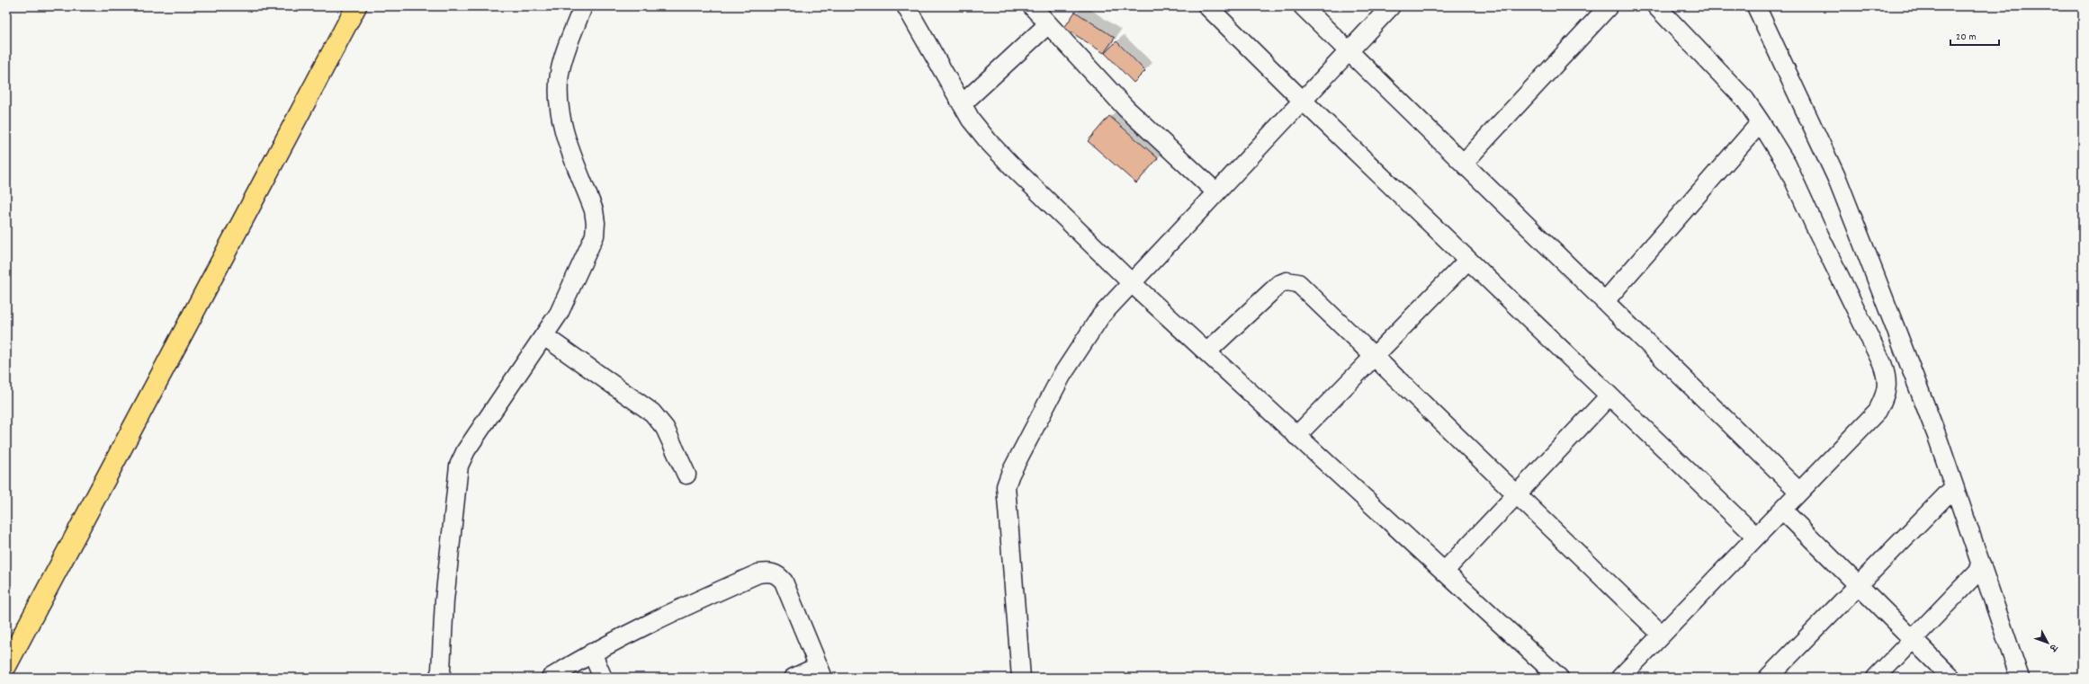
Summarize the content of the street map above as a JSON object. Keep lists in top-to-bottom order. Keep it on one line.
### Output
{"scale_bar":"20 m","north":"bottom right"}
